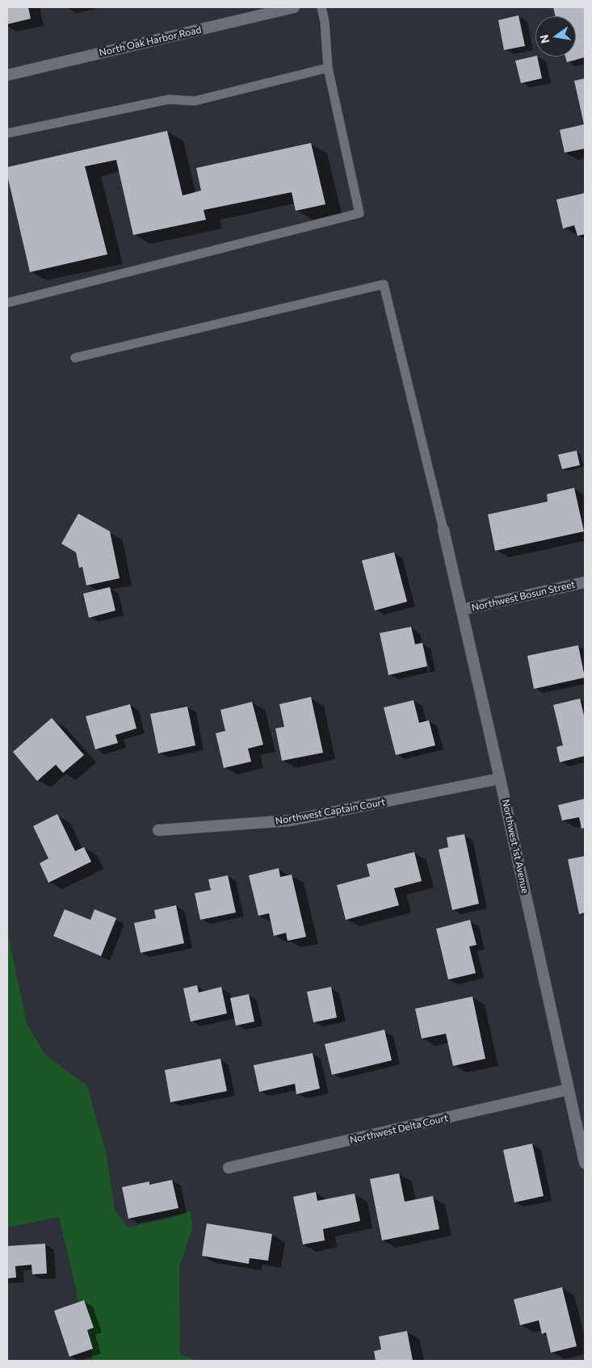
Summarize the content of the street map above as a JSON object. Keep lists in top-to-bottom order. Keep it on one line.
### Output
{"streets":{"street":["North Oak Harbor Road","Northwest Bosun Street","Northwest Captain Court","Northwest 1st Avenue","Northwest Delta Court"]},"crossings":[["Northwest Bosun Street","Northwest 1st Avenue"],["Northwest Captain Court","Northwest 1st Avenue"],["Northwest 1st Avenue","Northwest Delta Court"]],"north":"left"}
